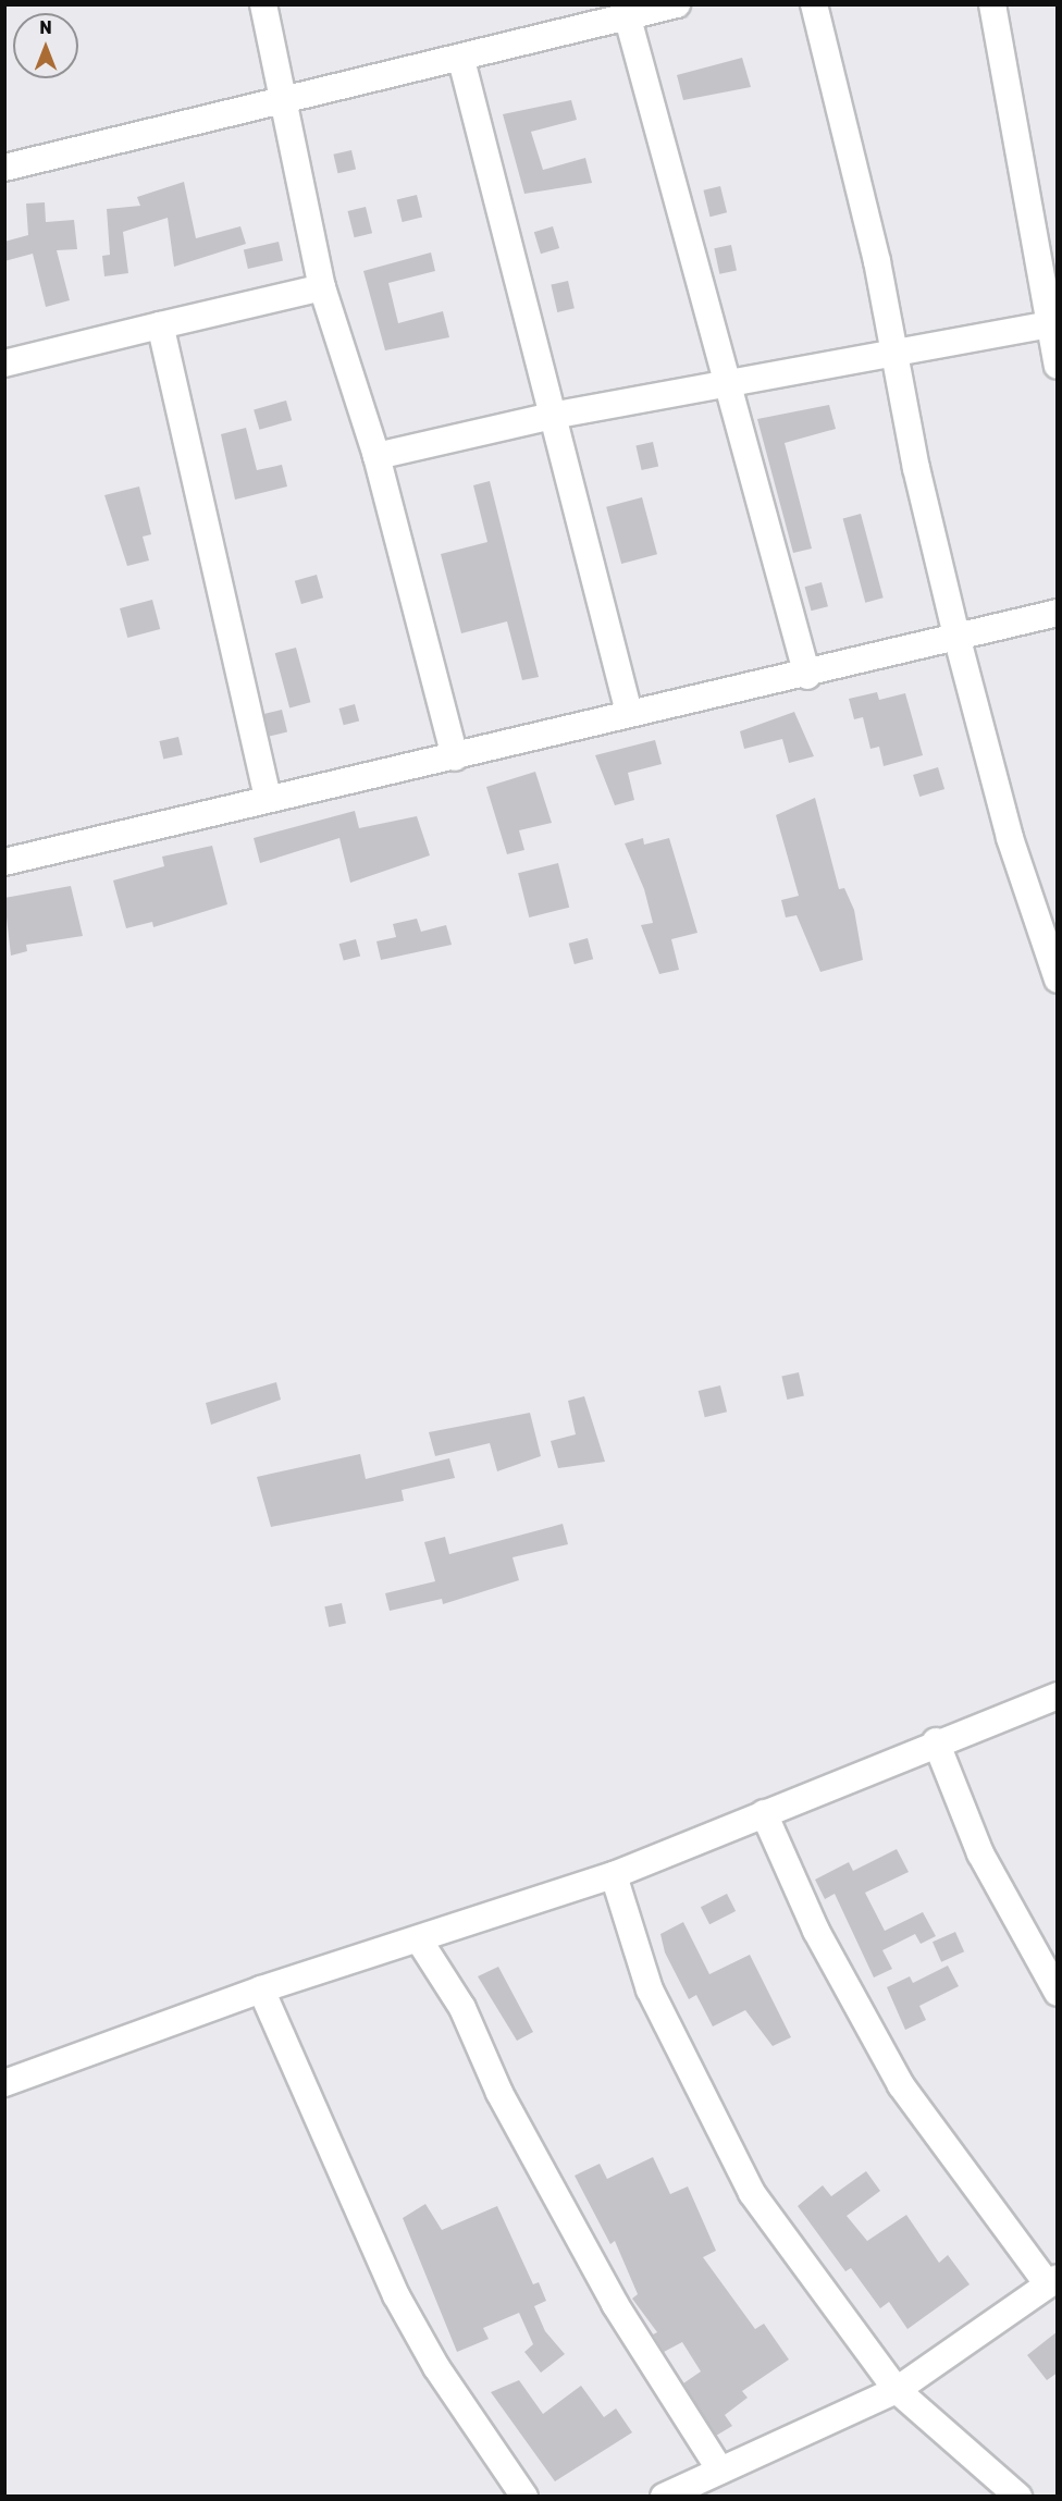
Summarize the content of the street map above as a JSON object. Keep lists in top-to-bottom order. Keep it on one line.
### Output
{"north":"top"}
